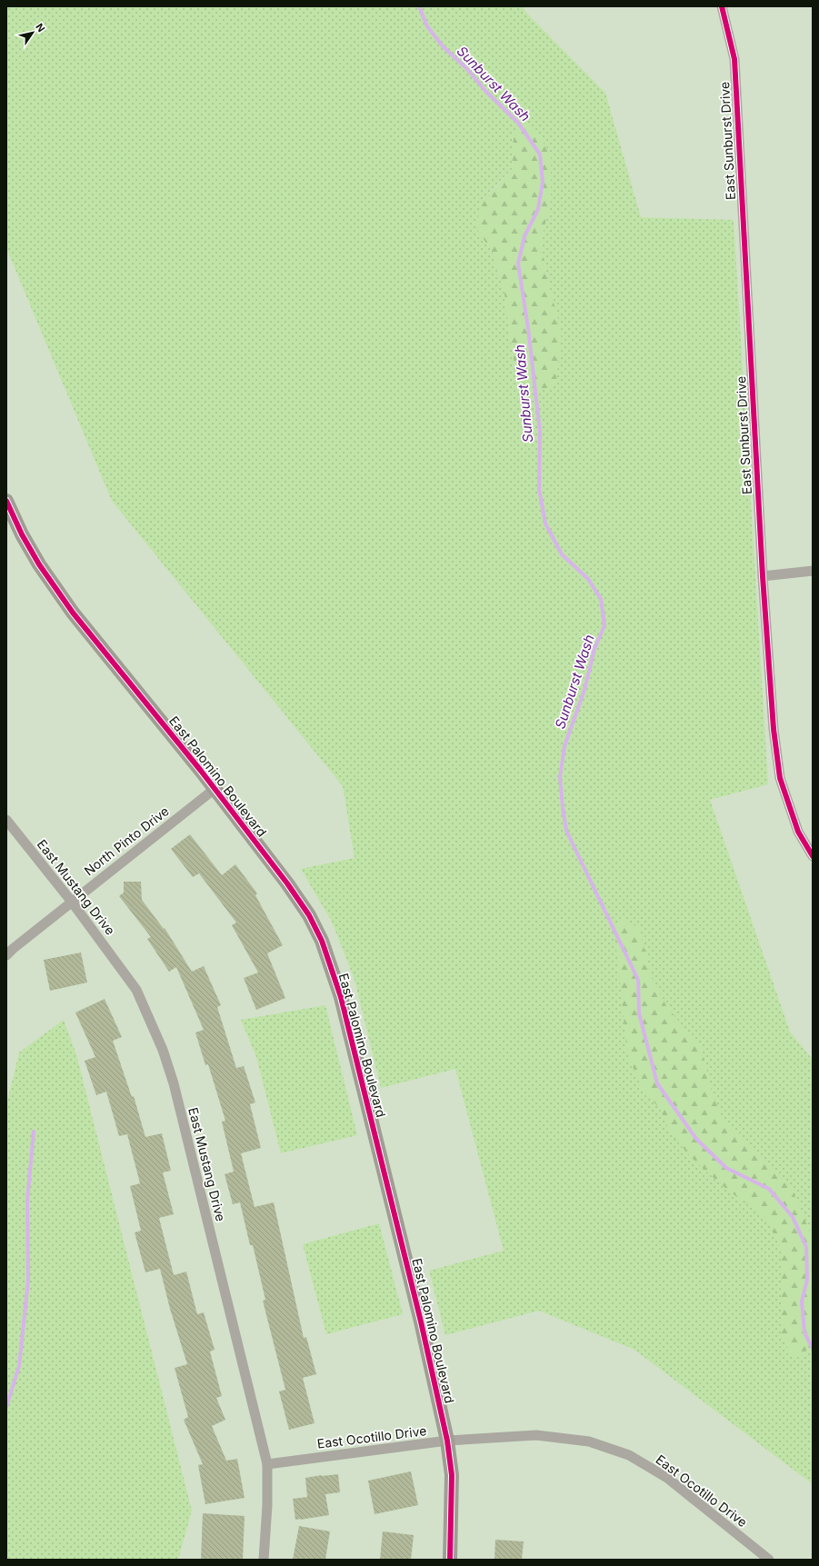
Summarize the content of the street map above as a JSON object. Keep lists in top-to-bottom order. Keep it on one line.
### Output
{"streets":{"street":["East Sunburst Drive","East Palomino Boulevard","North Pinto Drive","East Mustang Drive","East Ocotillo Drive"]},"crossings":[["East Palomino Boulevard","North Pinto Drive"],["East Palomino Boulevard","East Ocotillo Drive"],["North Pinto Drive","East Mustang Drive"],["East Mustang Drive","East Ocotillo Drive"]],"water":["Sunburst Wash"],"north":"top right"}
